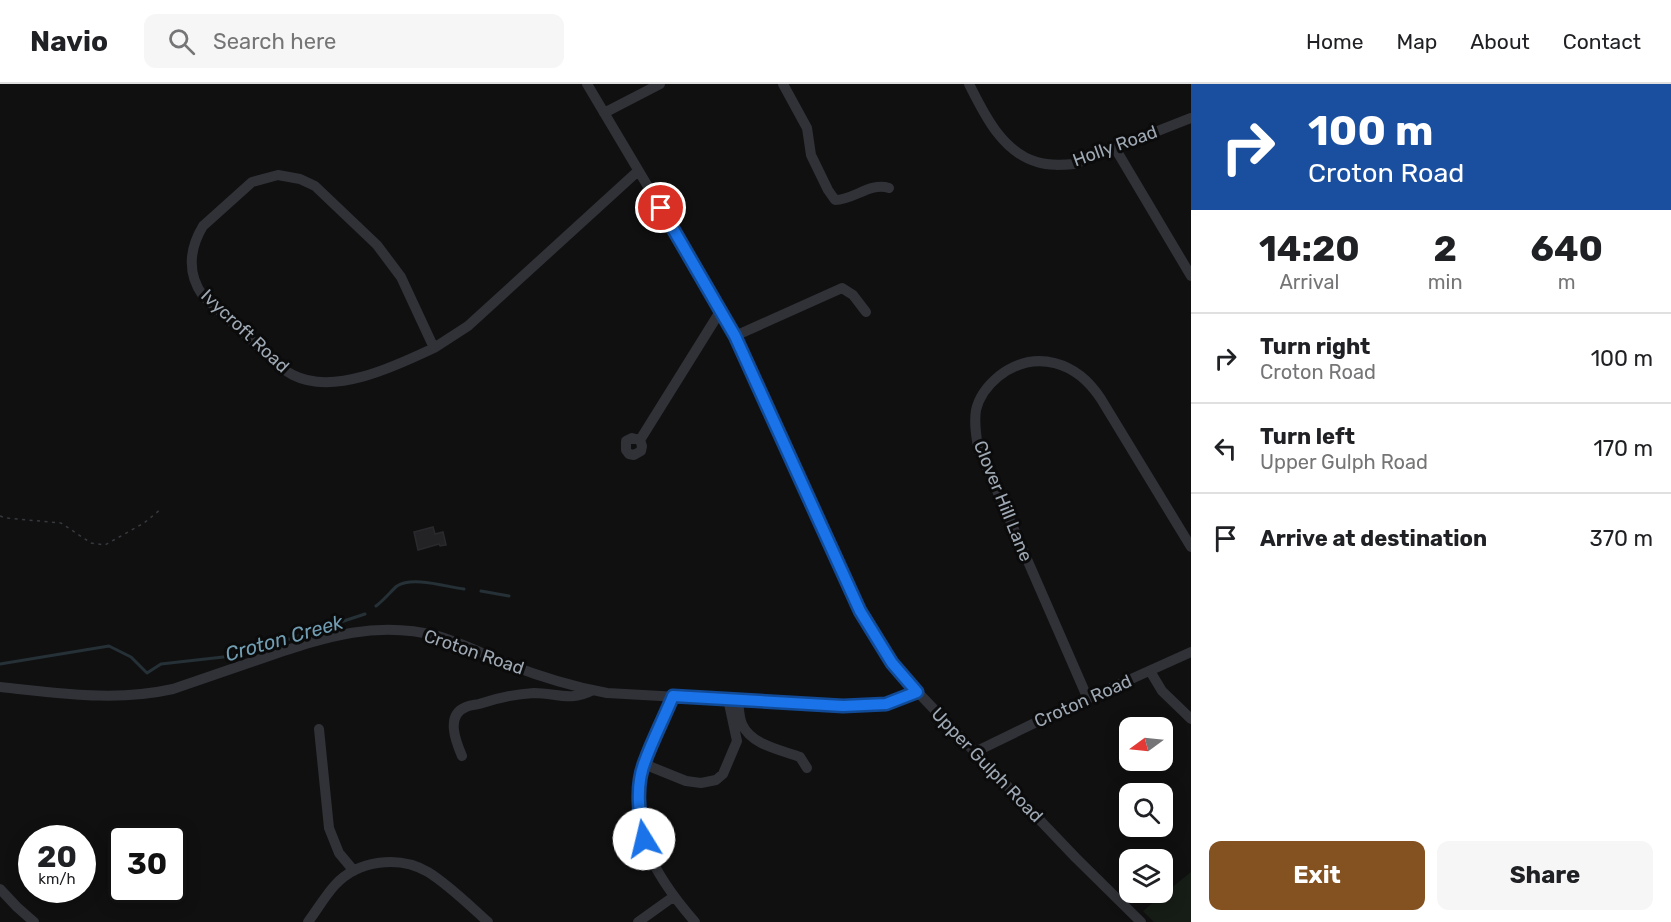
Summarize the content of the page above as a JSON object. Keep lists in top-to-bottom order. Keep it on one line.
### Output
{"streets":{"street":["Holly Road","Ivycroft Road","Clover Hill Lane","Croton Road","Upper Gulph Road"]},"crossings":[["Ivycroft Road","Upper Gulph Road"],["Clover Hill Lane","Croton Road"],["Croton Road","Upper Gulph Road"]],"water":["Croton Creek"],"north":"left","page":{"header":"Navio","search":"Search here","nav":["Home","Map","About","Contact"],"turn":["100 m","Croton Road"],"eta":["14:20","Arrival","2","min","640","m"],"list":[{"name":"Turn right","note":"Croton Road","value":"100 m"},{"name":"Turn left","note":"Upper Gulph Road","value":"170 m"},{"name":"Arrive at destination","value":"370 m"}],"speed":"20 km/h","limit":"30","buttons":["Exit","Share"]}}
